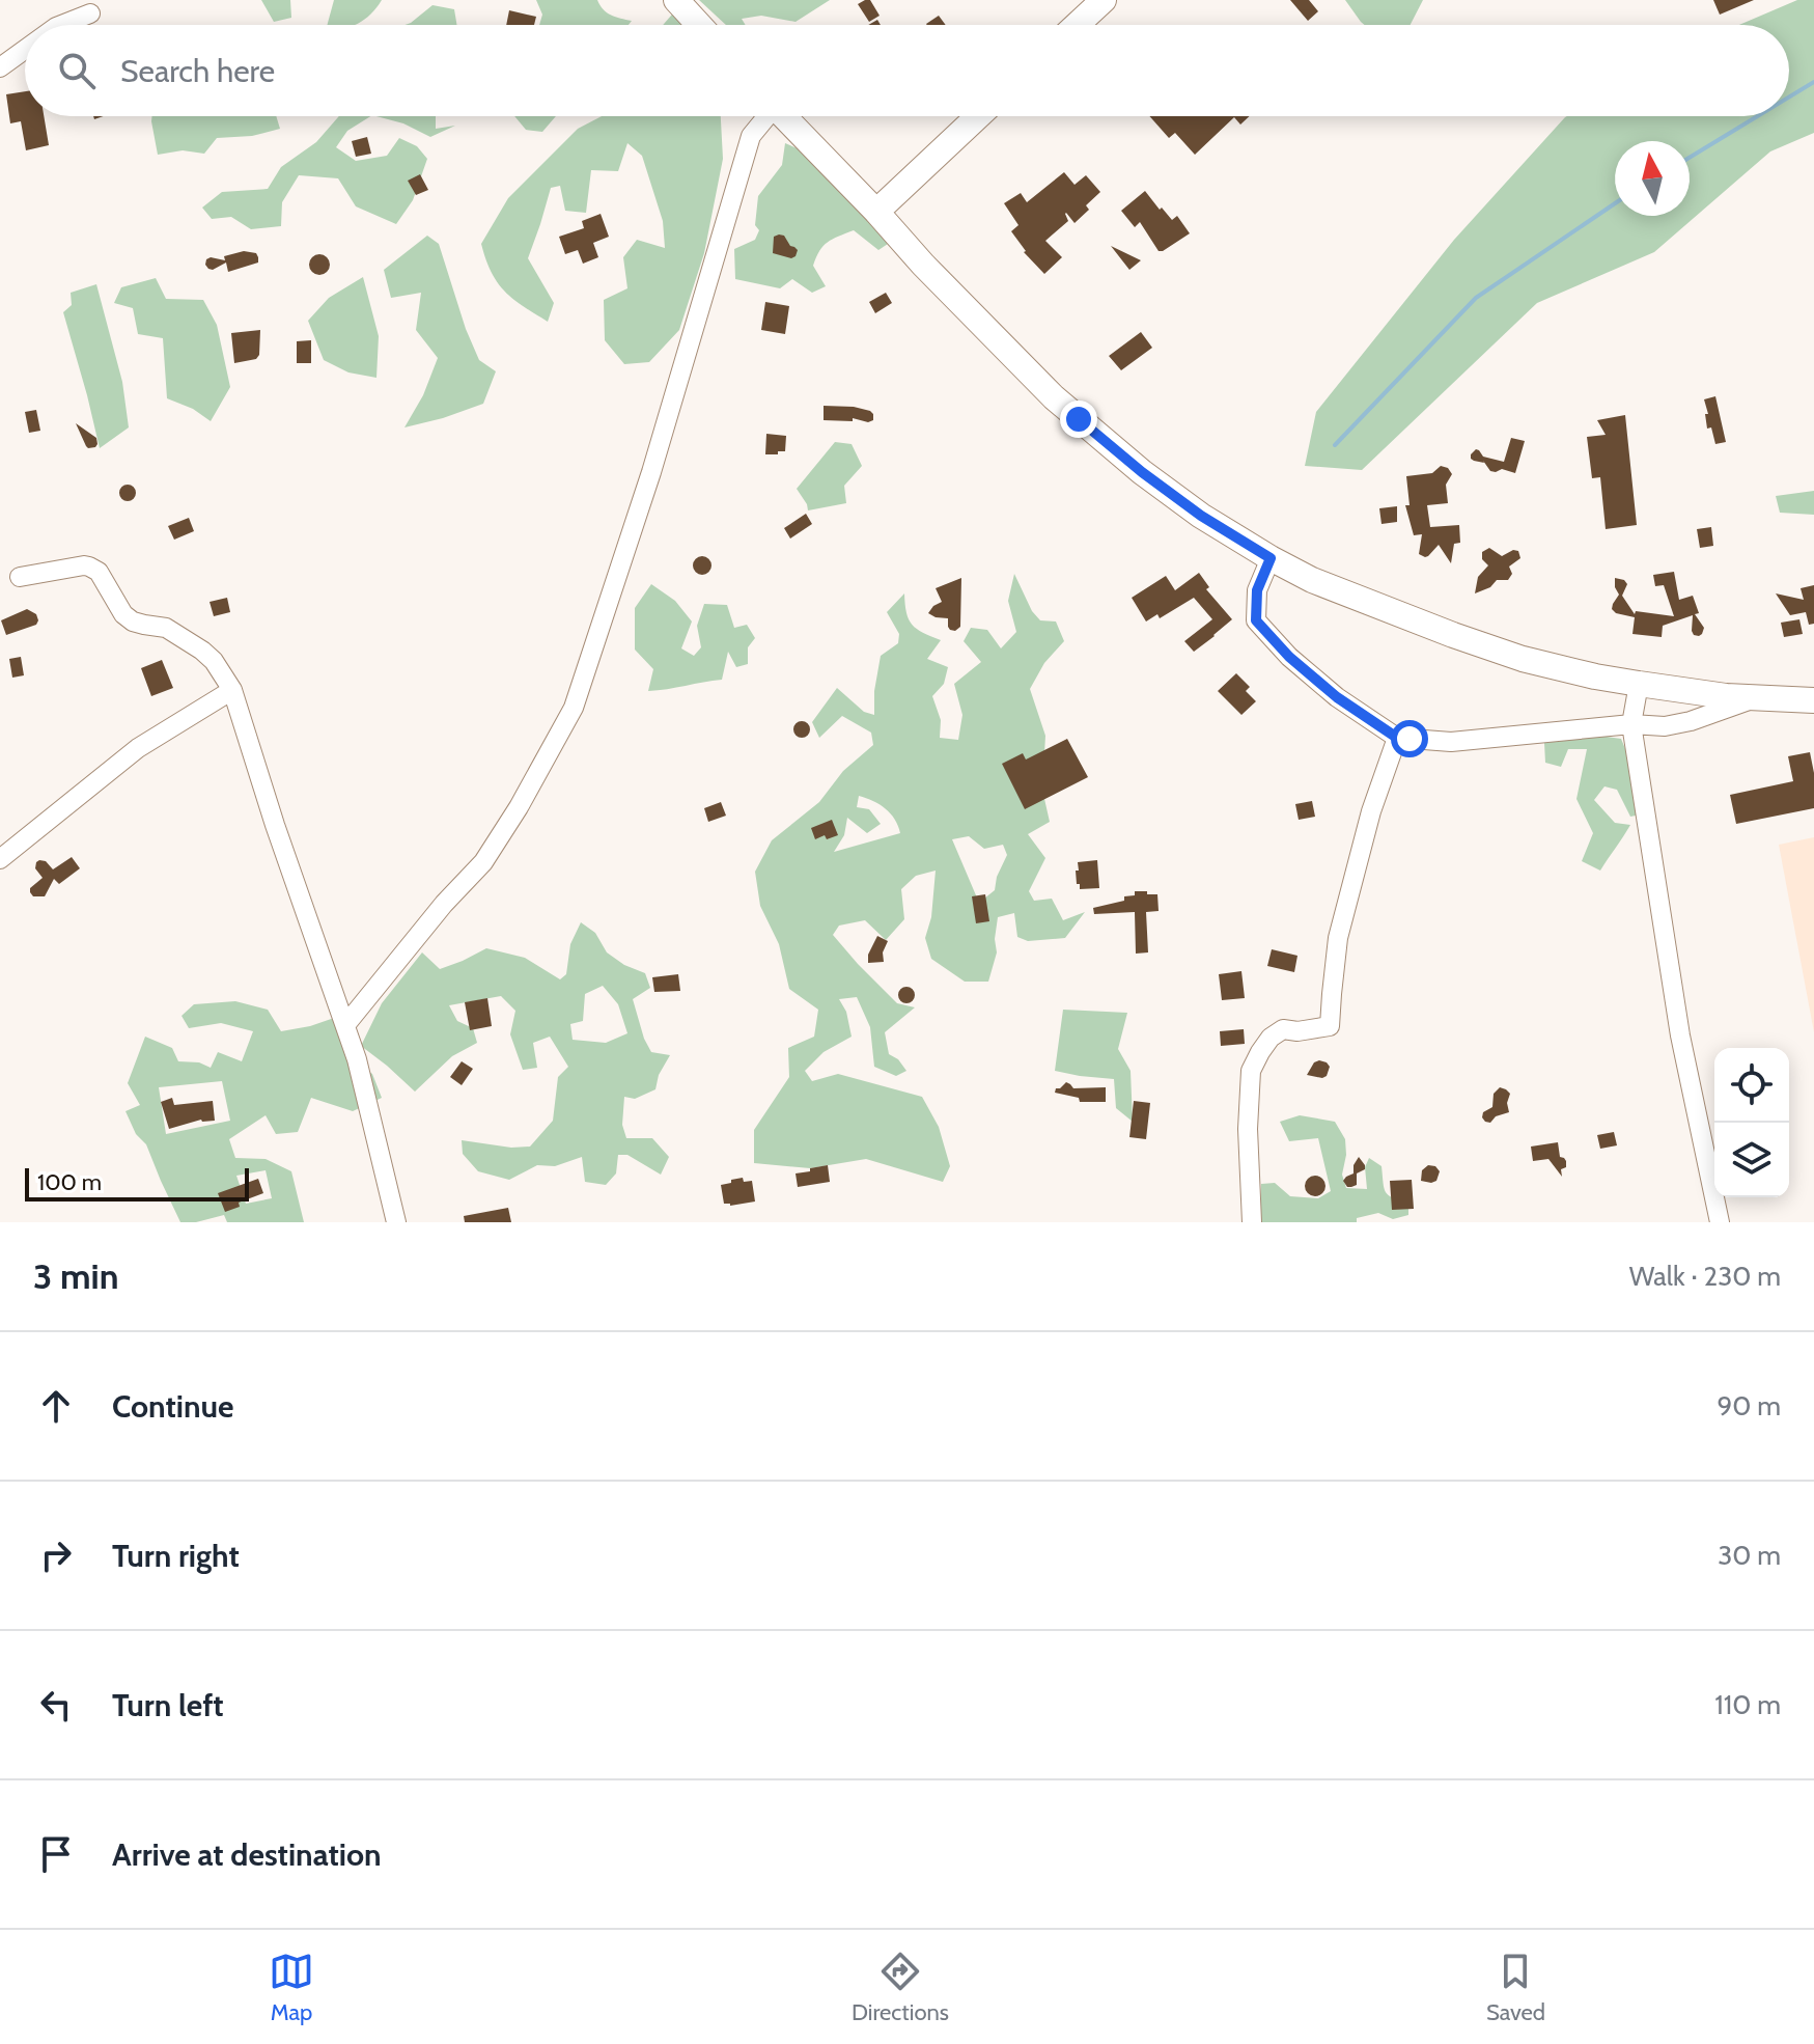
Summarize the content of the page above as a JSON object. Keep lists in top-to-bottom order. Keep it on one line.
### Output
{"scale_bar":"100 m","north":"top","page":{"search":"Search here","scale":"100 m","heading":["3 min","Walk · 230 m"],"list":[["Continue","90 m"],["Turn right","30 m"],["Turn left","110 m"],"Arrive at destination"],"nav":["Map","Directions","Saved"]}}
